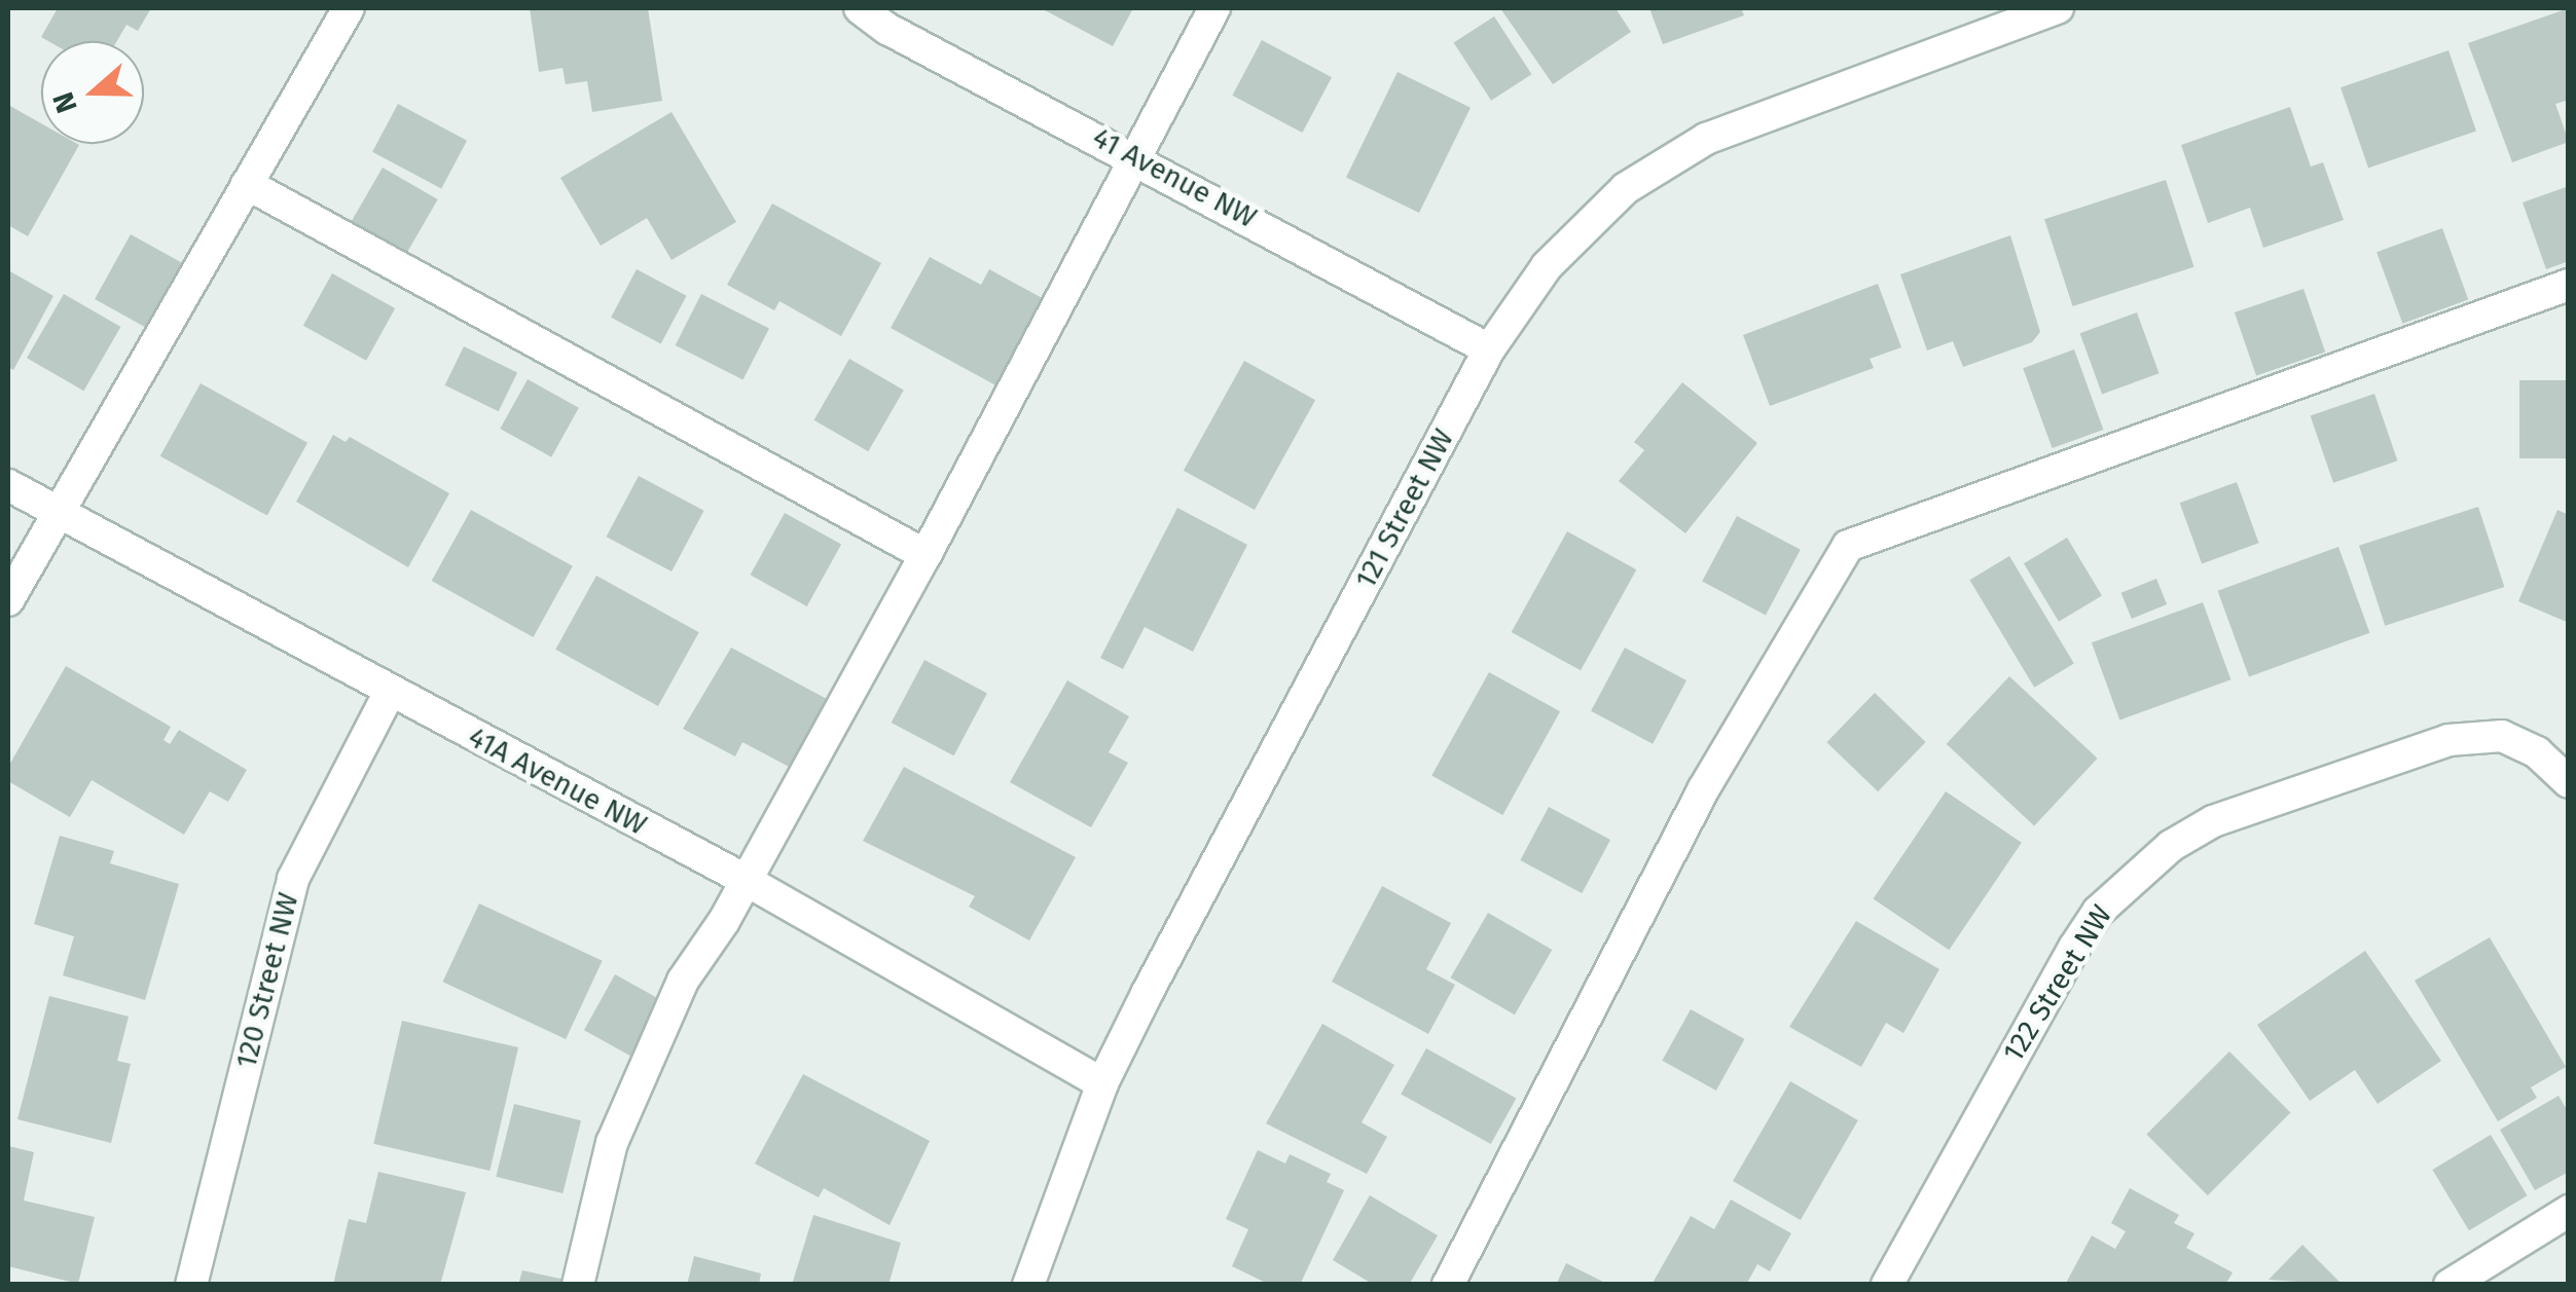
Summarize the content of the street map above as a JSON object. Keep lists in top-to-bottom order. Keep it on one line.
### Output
{"streets":{"street":["41 Avenue NW","121 Street NW","41A Avenue NW","120 Street NW","122 Street NW"]},"crossings":[["41 Avenue NW","121 Street NW"],["121 Street NW","41A Avenue NW"],["41A Avenue NW","120 Street NW"]],"north":"left"}
